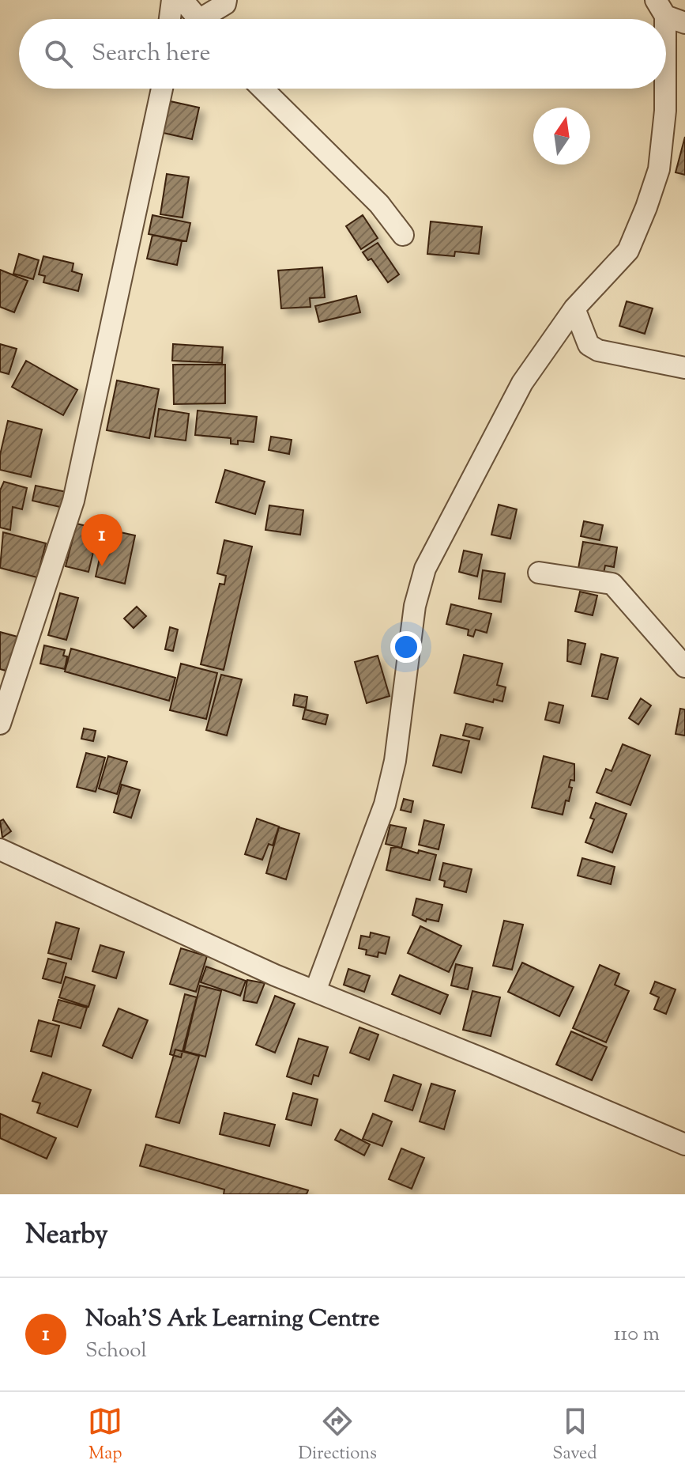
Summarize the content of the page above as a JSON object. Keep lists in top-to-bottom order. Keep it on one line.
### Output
{"north":"top","page":{"search":"Search here","pins":"1","heading":"Nearby","list":[{"mark":"1","name":"Noah'S Ark Learning Centre","note":"School","value":"110 m"}],"nav":["Map","Directions","Saved"]}}
